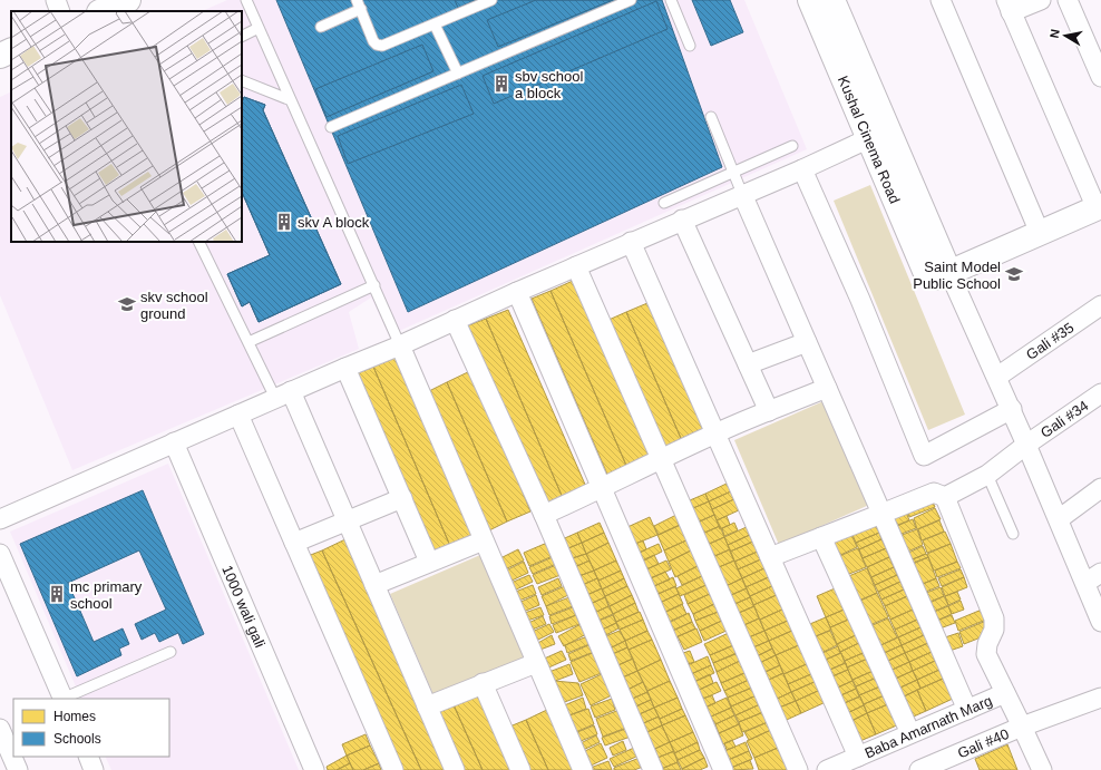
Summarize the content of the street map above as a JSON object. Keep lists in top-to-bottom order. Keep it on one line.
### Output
{"streets":{"street":["Kushal Cinema Road","Gali #35","Gali #34","1000 wali gali","Baba Amarnath Marg","Gali #40"]},"places":{"building":["sbv school a block","skv A block","mc primary school"],"school or university":["Saint Model Public School","skv school ground"]},"legend":["Homes","Schools"],"north":"left"}
